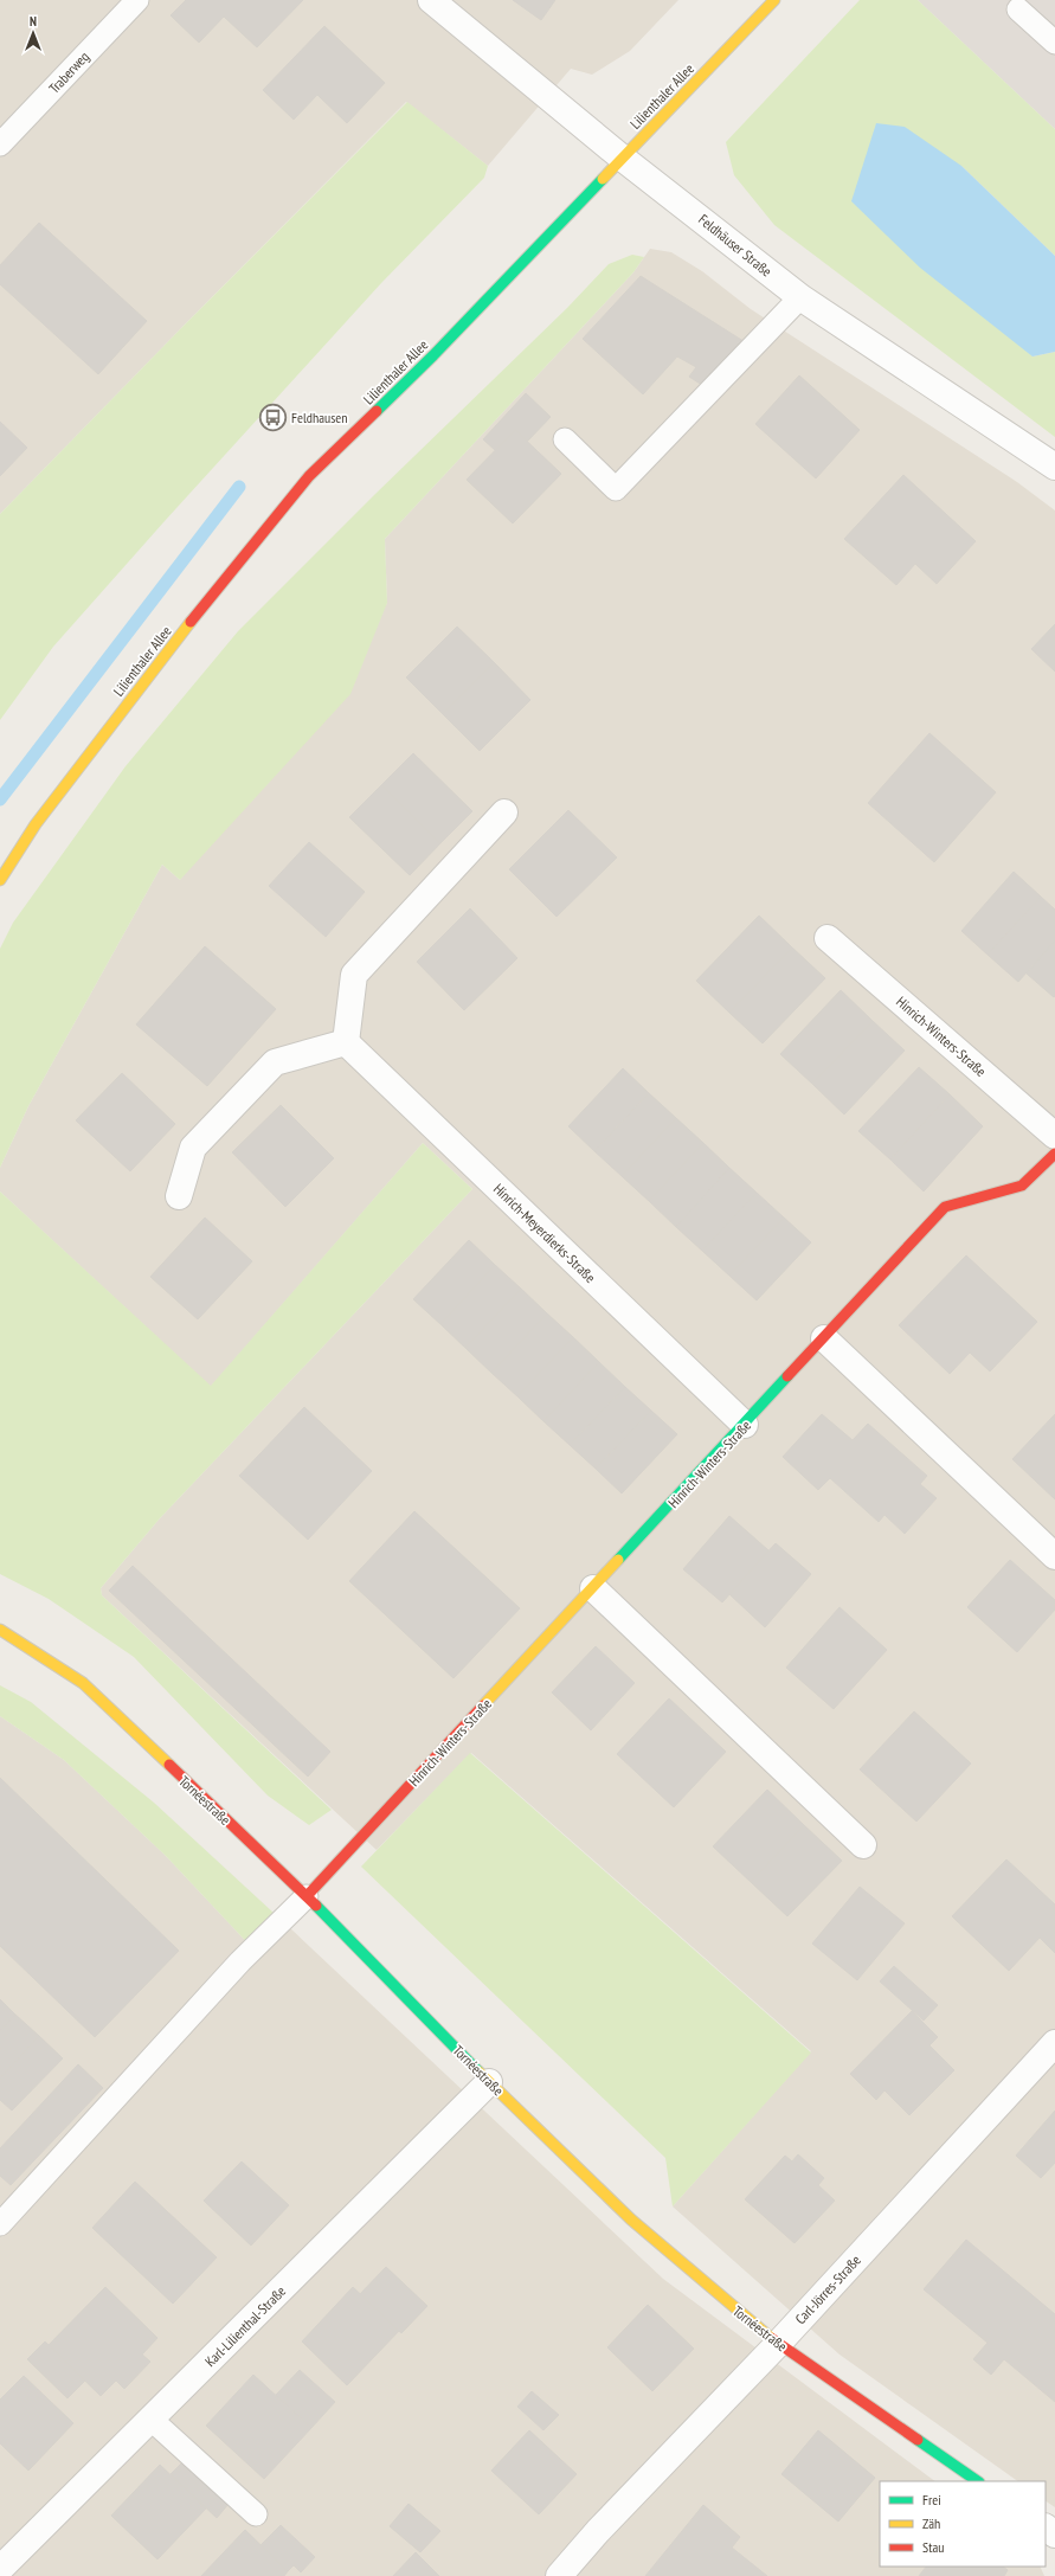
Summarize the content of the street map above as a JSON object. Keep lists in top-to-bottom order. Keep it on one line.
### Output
{"streets":{"street":["Lilienthaler Allee","Feldhäuser Straße","Hinrich-Winters-Straße","Hinrich-Meyerdierks-Straße","Tornéestraße","Carl-Jörres-Straße","Karl-Lilienthal-Straße"],"lane":["Traberweg"]},"crossings":[["Lilienthaler Allee","Feldhäuser Straße"],["Hinrich-Winters-Straße","Hinrich-Meyerdierks-Straße"],["Hinrich-Winters-Straße","Tornéestraße"],["Tornéestraße","Carl-Jörres-Straße"],["Tornéestraße","Karl-Lilienthal-Straße"]],"places":{"bus stop":["Feldhausen"]},"legend":["Frei","Zäh","Stau"],"north":"top"}
